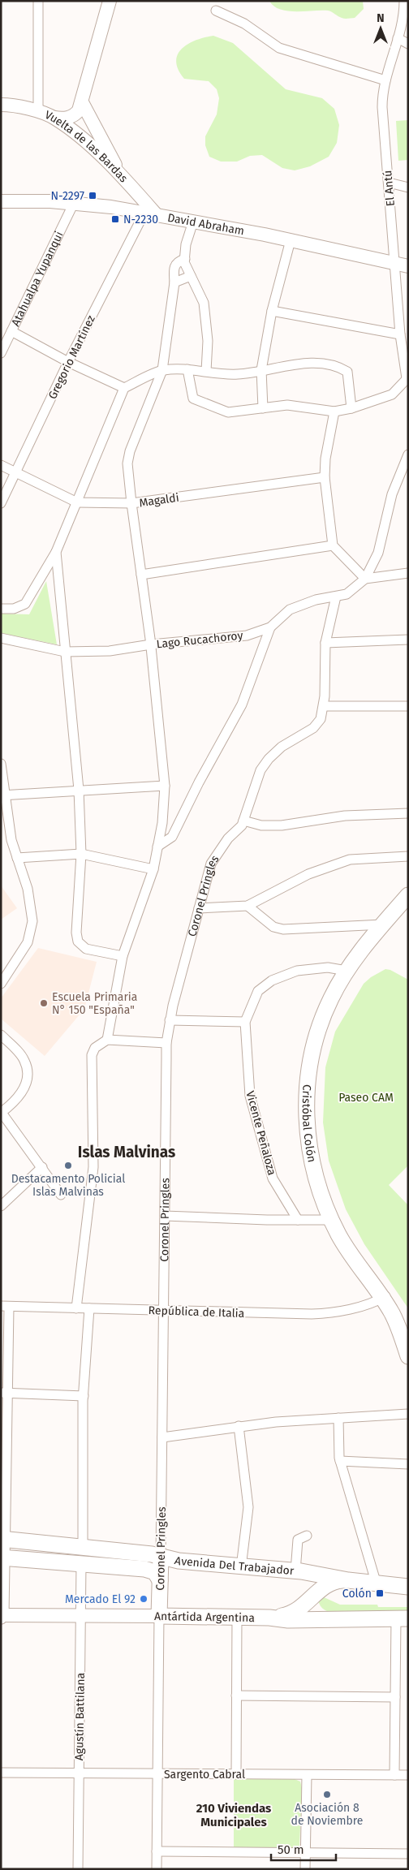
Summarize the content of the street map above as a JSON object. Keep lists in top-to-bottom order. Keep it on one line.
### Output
{"streets":{"main road":["Vuelta de las Bardas","David Abraham","Coronel Pringles","Cristóbal Colón","Avenida Del Trabajador","Antártida Argentina"],"street":["El Antú","Atahualpa Yupanqui","Gregorio Martínez","Magaldi","Lago Rucachoroy","Vicente Peñaloza","República de Italia","Agustín Battilana","Sargento Cabral"]},"crossings":[["Vuelta de las Bardas","David Abraham"],["Vuelta de las Bardas","Gregorio Martínez"],["El Antú","David Abraham"],["David Abraham","Atahualpa Yupanqui"],["David Abraham","Gregorio Martínez"],["Gregorio Martínez","Magaldi"],["Lago Rucachoroy","Coronel Pringles"],["Coronel Pringles","República de Italia"],["Coronel Pringles","Avenida Del Trabajador"],["Coronel Pringles","Antártida Argentina"],["Coronel Pringles","Sargento Cabral"],["Cristóbal Colón","Vicente Peñaloza"],["Cristóbal Colón","República de Italia"],["Antártida Argentina","Agustín Battilana"],["Agustín Battilana","Sargento Cabral"]],"districts":["Islas Malvinas","210 Viviendas Municipales"],"parks":["Paseo CAM"],"places":{"transit":["N-2297","N-2230","Colón"],"other":["Escuela Primaria N° 150 \"España\"","Destacamento Policial Islas Malvinas","Mercado El 92","Asociación 8 de Noviembre"]},"scale_bar":"50 m","north":"top"}
